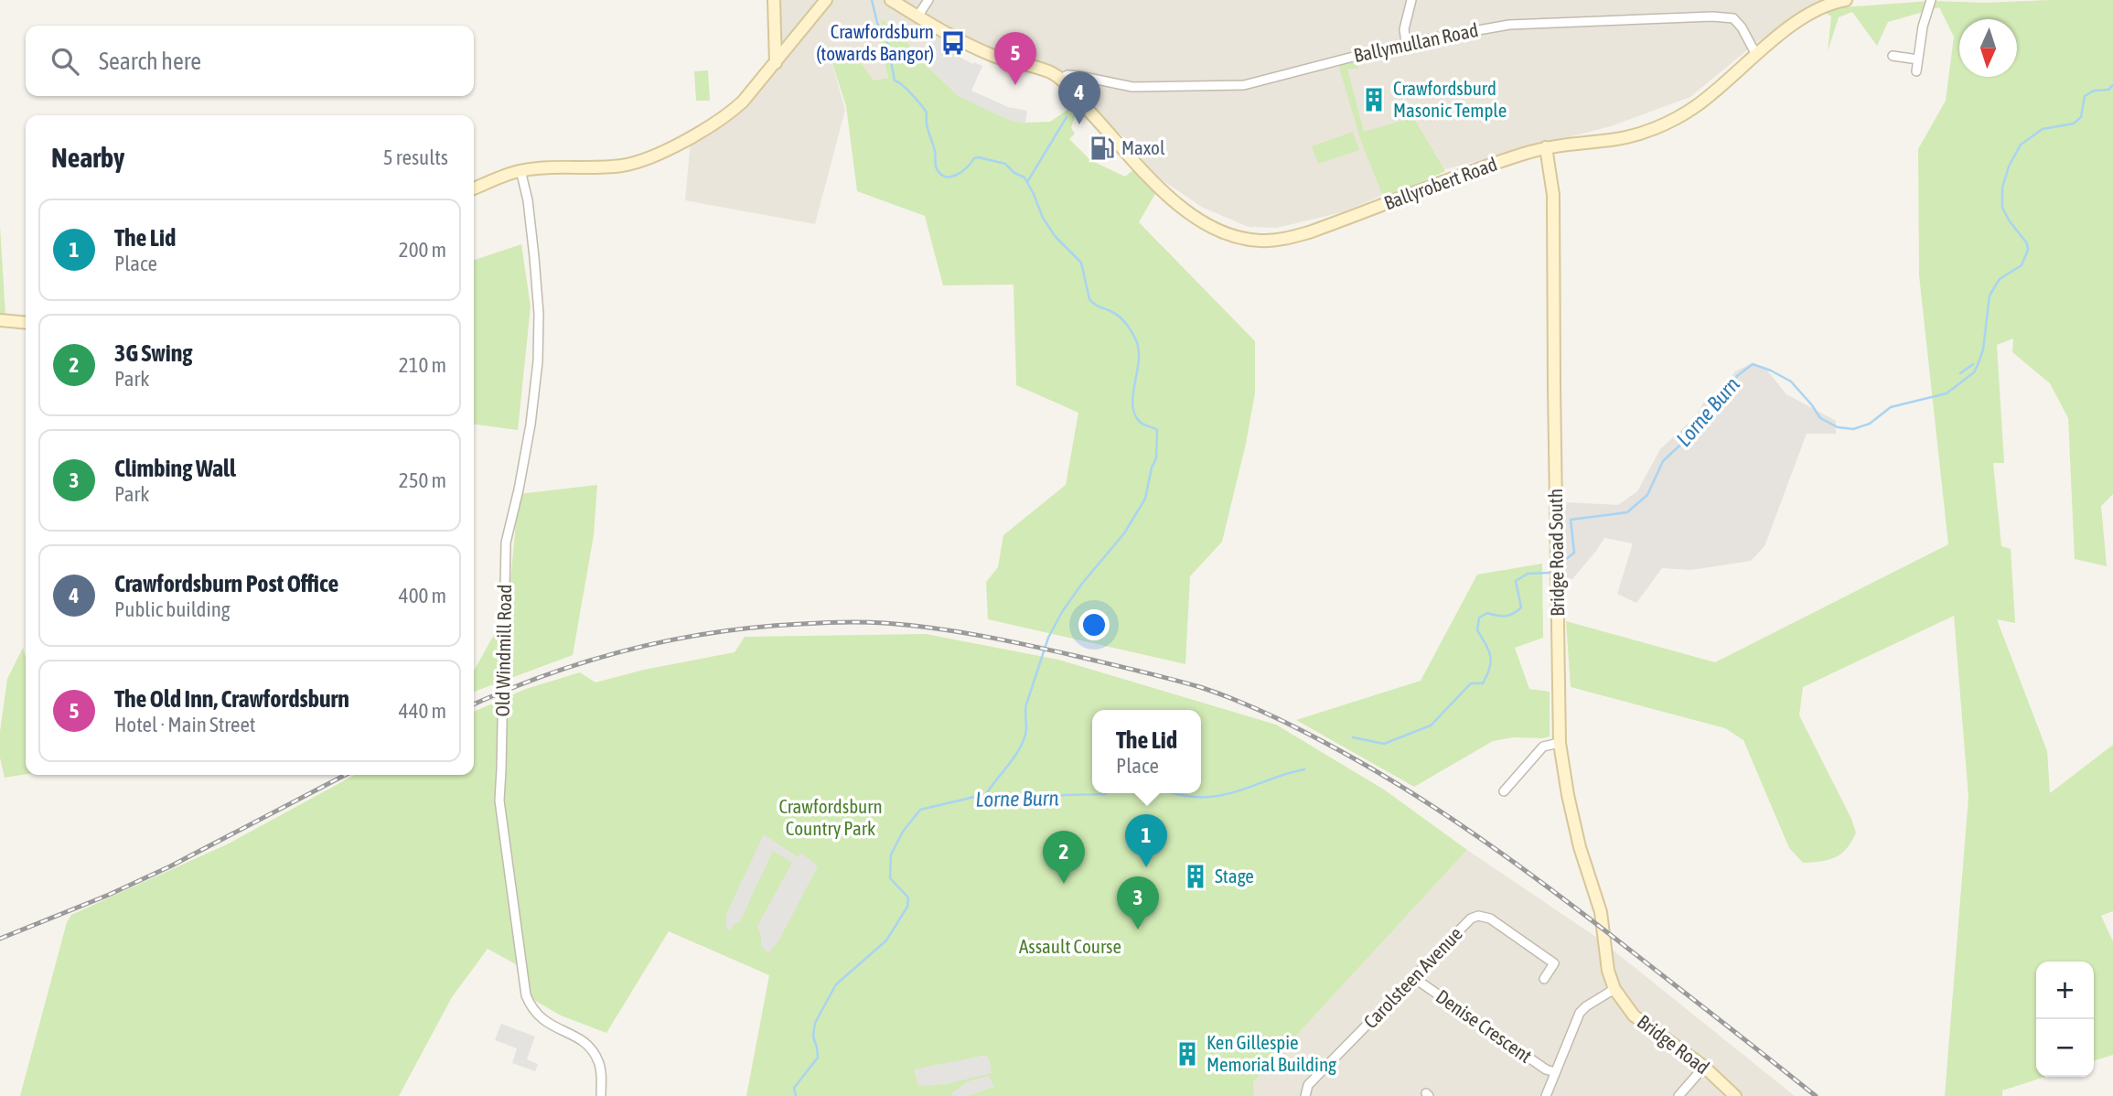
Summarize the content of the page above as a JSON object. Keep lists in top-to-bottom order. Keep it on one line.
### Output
{"streets":{"main road":["Ballyrobert Road","Bridge Road South","Bridge Road"],"street":["Ballymullan Road","Old Windmill Road","Carolsteen Avenue","Denise Crescent"]},"crossings":[["Ballymullan Road","Ballyrobert Road"],["Ballyrobert Road","Bridge Road South"],["Bridge Road South","Bridge Road"],["Carolsteen Avenue","Denise Crescent"]],"water":["Lorne Burn"],"parks":["Crawfordsburn Country Park","Assault Course"],"places":{"bus stop":["Crawfordsburn (towards Bangor)"],"building":["Crawfordsburd Masonic Temple","Stage","Ken Gillespie Memorial Building"],"fuel station":["Maxol"]},"north":"bottom","page":{"search":"Search here","pins":["5","4","1","2","3"],"heading":["Nearby","5 results"],"list":[{"mark":"1","name":"The Lid","note":"Place","value":"200 m"},{"mark":"2","name":"3G Swing","note":"Park","value":"210 m"},{"mark":"3","name":"Climbing Wall","note":"Park","value":"250 m"},{"mark":"4","name":"Crawfordsburn Post Office","note":"Public building","value":"400 m"},{"mark":"5","name":"The Old Inn, Crawfordsburn","note":"Hotel · Main Street","value":"440 m"}],"popup":["The Lid","Place"],"map_buttons":["+","−"]}}
